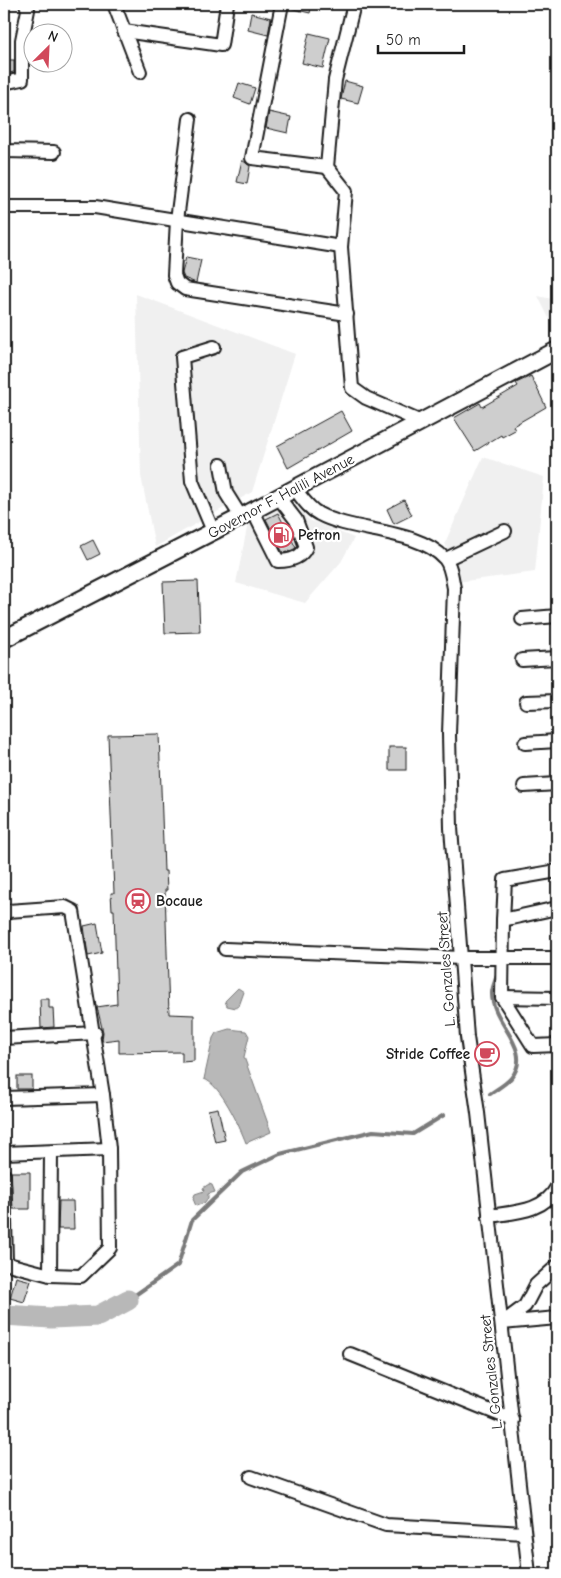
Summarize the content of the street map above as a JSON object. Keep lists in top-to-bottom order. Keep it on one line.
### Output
{"streets":{"main road":["Governor F. Halili Avenue"],"street":["L. Gonzales Street"]},"places":{"fuel station":["Petron"],"station":["Bocaue"],"cafe":["Stride Coffee"]},"scale_bar":"50 m","north":"top right"}
